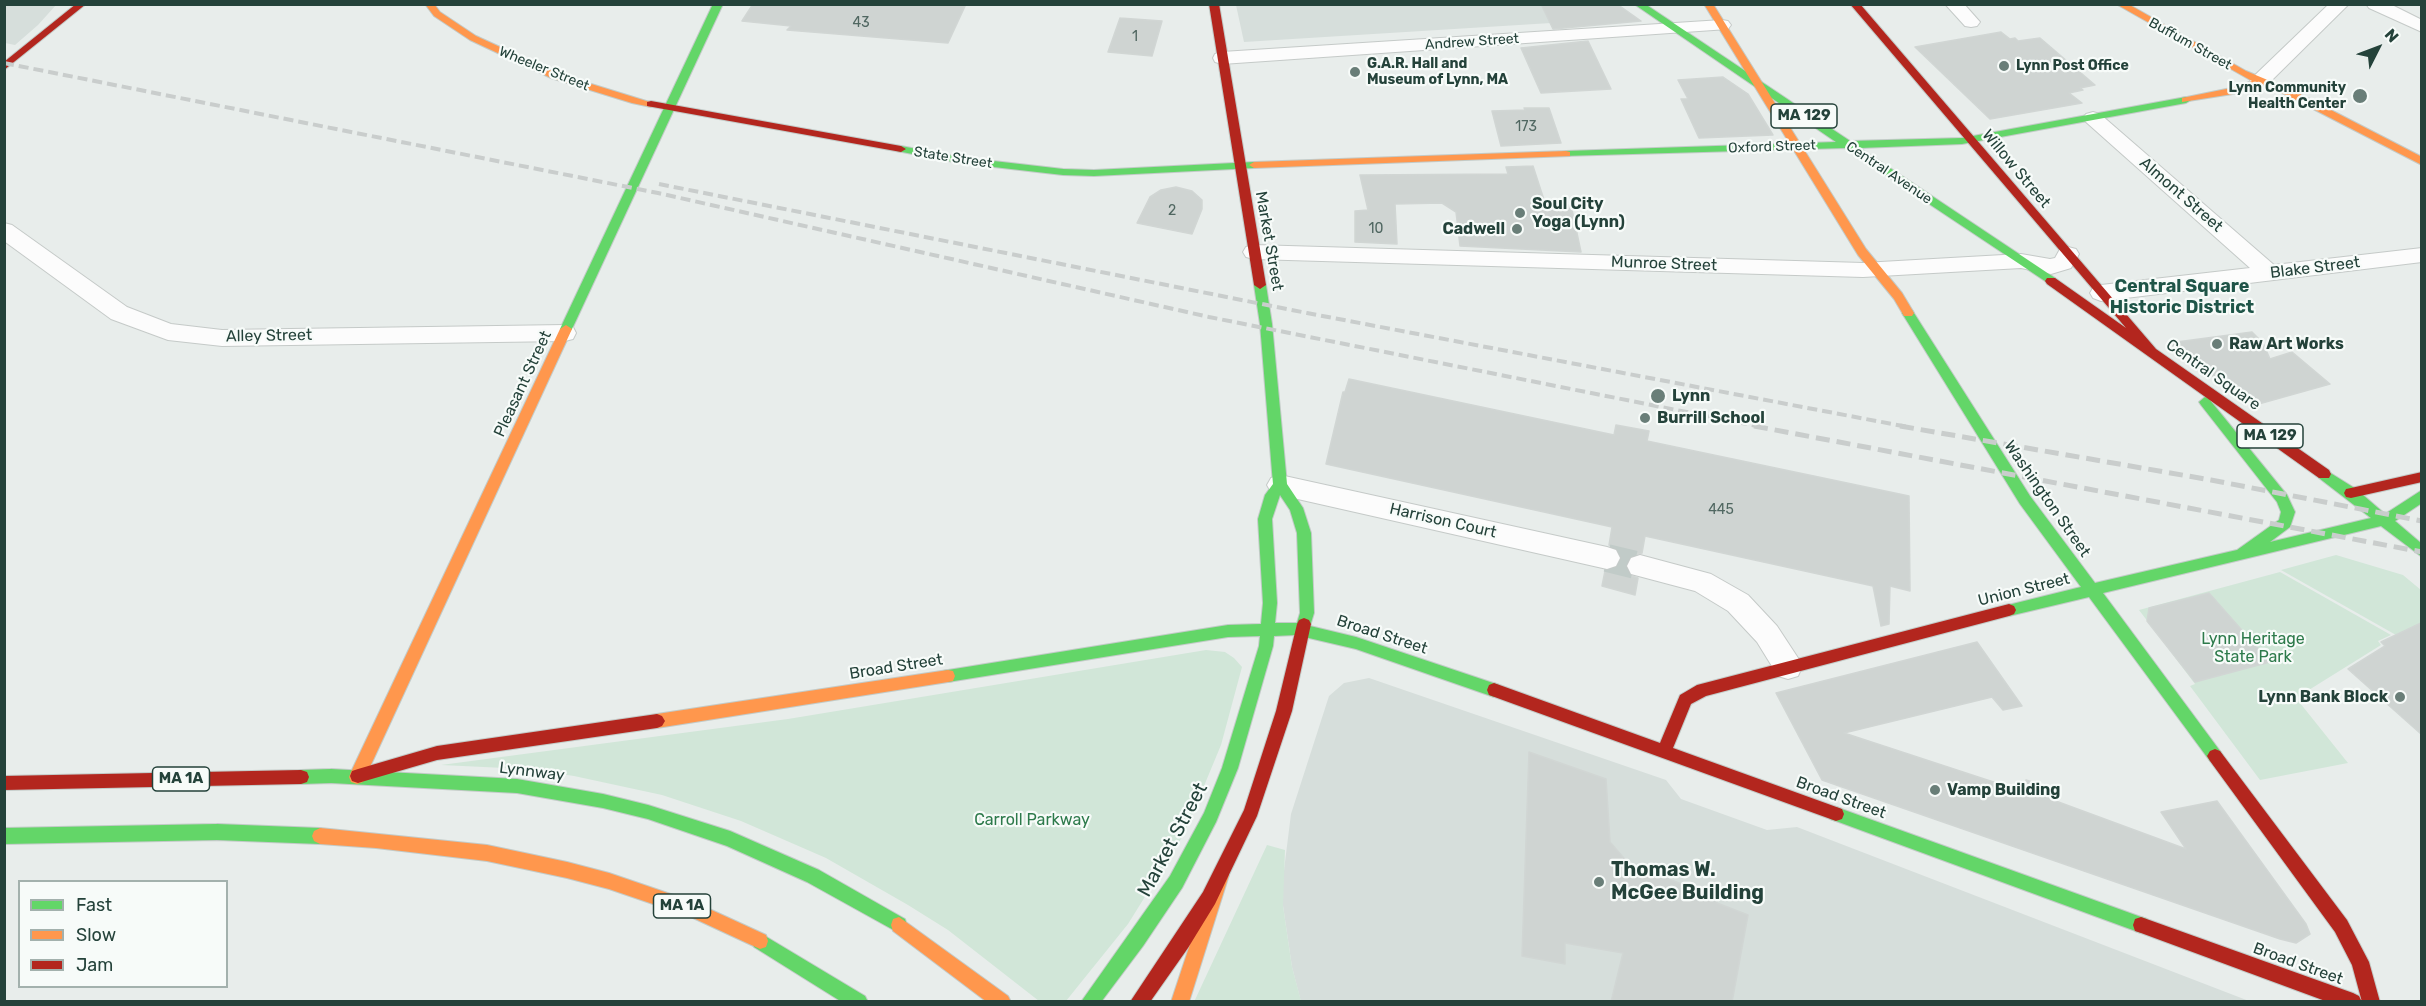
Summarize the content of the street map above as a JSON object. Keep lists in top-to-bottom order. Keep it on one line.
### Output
{"streets":{"main road":["Buffum Street","Wheeler Street","MA 129","Oxford Street","State Street","Willow Street","Central Avenue","Market Street","Central Square","Pleasant Street","Washington Street","Union Street","Broad Street","Lynnway","MA 1A"],"street":["Andrew Street","Almont Street","Munroe Street","Blake Street","Alley Street","Harrison Court"]},"crossings":[["Andrew Street","Central Avenue"],["Andrew Street","Market Street"],["Andrew Street","Washington Street"],["Buffum Street","Oxford Street"],["Wheeler Street","State Street"],["Wheeler Street","Pleasant Street"],["MA 129","Central Square"],["MA 129","Union Street"],["Oxford Street","State Street"],["Oxford Street","Willow Street"],["Oxford Street","Central Avenue"],["Oxford Street","Almont Street"],["Oxford Street","Market Street"],["Oxford Street","Washington Street"],["State Street","Market Street"],["State Street","Pleasant Street"],["Willow Street","Munroe Street"],["Willow Street","Blake Street"],["Willow Street","Central Square"],["Central Avenue","Munroe Street"],["Central Avenue","Central Square"],["Central Avenue","Washington Street"],["Almont Street","Blake Street"],["Market Street","Munroe Street"],["Market Street","Harrison Court"],["Market Street","Broad Street"],["Munroe Street","Central Square"],["Munroe Street","Washington Street"],["Alley Street","Pleasant Street"],["Central Square","Union Street"],["Pleasant Street","Broad Street"],["Pleasant Street","Lynnway"],["Washington Street","Union Street"],["Union Street","Broad Street"],["Broad Street","Lynnway"]],"districts":["Central Square Historic District"],"parks":["Lynn Heritage State Park","Carroll Parkway"],"places":["Lynn Post Office","G.A.R. Hall and Museum of Lynn, MA","Lynn Community Health Center","Soul City Yoga (Lynn)","Cadwell","Raw Art Works","Lynn","Burrill School","Lynn Bank Block","Vamp Building","Thomas W. McGee Building"],"house_numbers":["43","1","173","2","10","445"],"legend":["Fast","Slow","Jam"],"north":"top right"}
